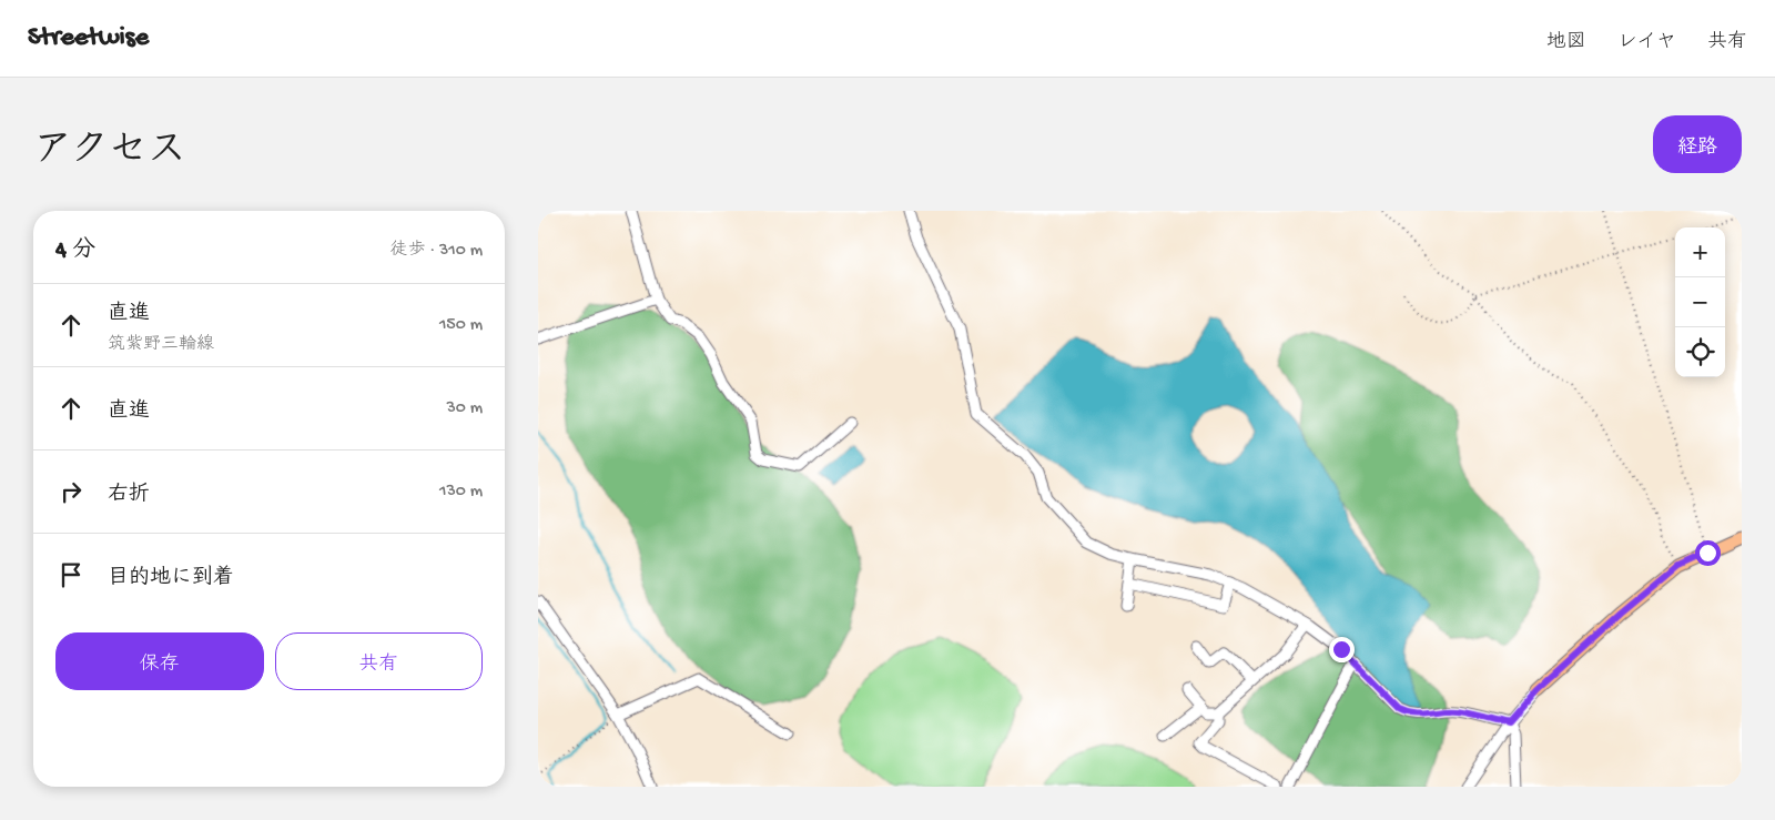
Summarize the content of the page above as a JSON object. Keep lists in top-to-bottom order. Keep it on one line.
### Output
{"page":{"header":"Streetwise","nav":["地図","レイヤ","共有"],"title":"アクセス","buttons":["経路",["保存","共有"]],"heading":["4 分","徒歩 · 310 m"],"map_buttons":["+","−"],"list":[["直進","筑紫野三輪線","150 m"],["直進","30 m"],["右折","130 m"],"目的地に到着"]}}
